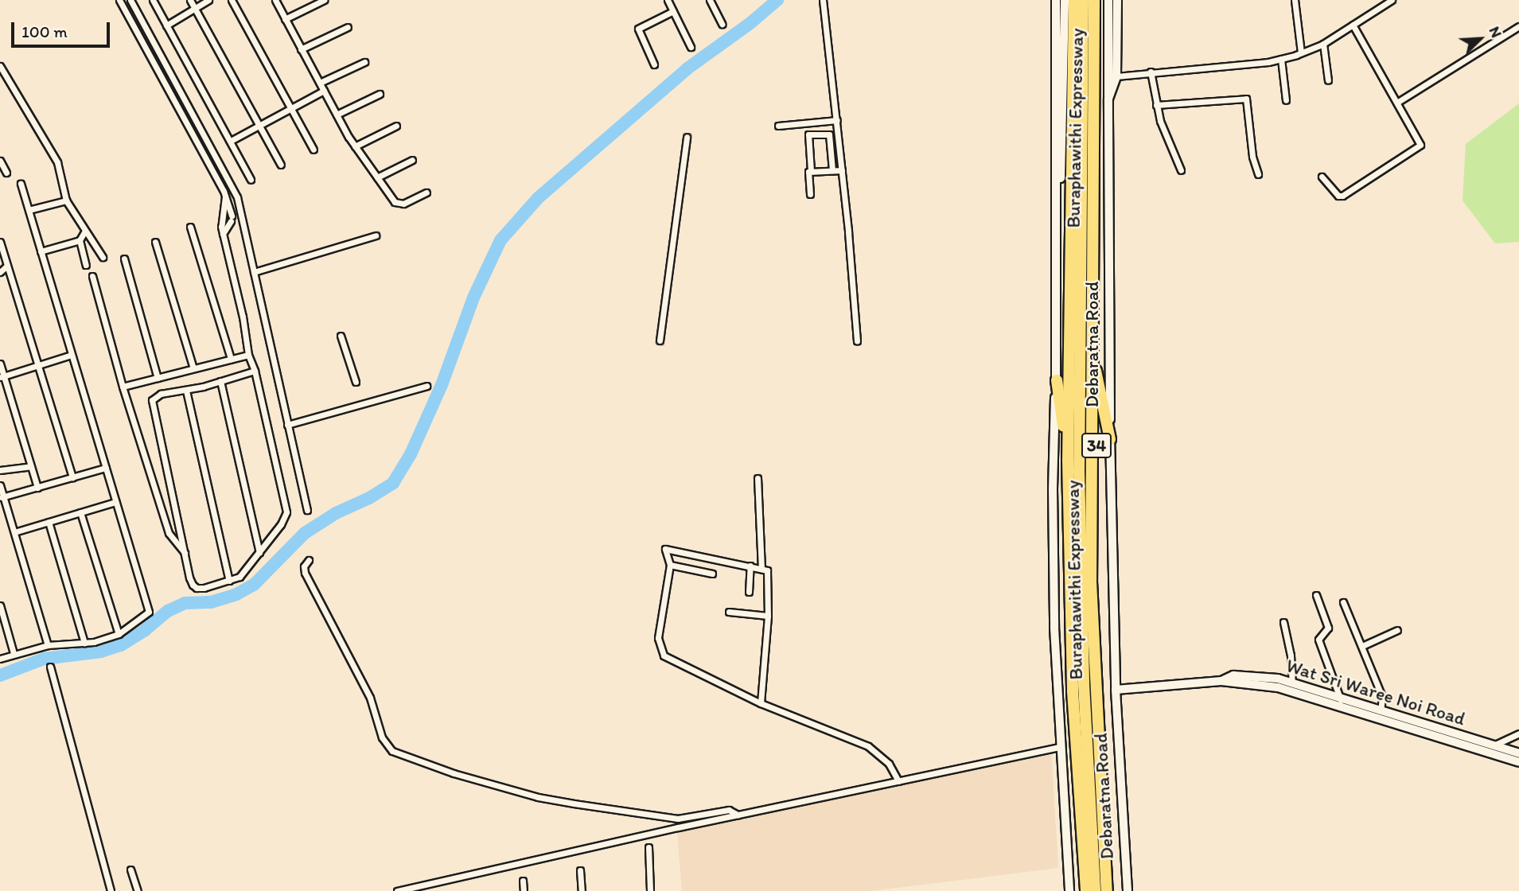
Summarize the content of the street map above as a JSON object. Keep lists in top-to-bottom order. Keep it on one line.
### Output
{"streets":{"highway":["Buraphawithi Expressway","Debaratna Road","34"],"main road":["Wat Sri Waree Noi Road"]},"crossings":[["Buraphawithi Expressway","Debaratna Road"],["Debaratna Road","Wat Sri Waree Noi Road"]],"scale_bar":"100 m","north":"top right"}
